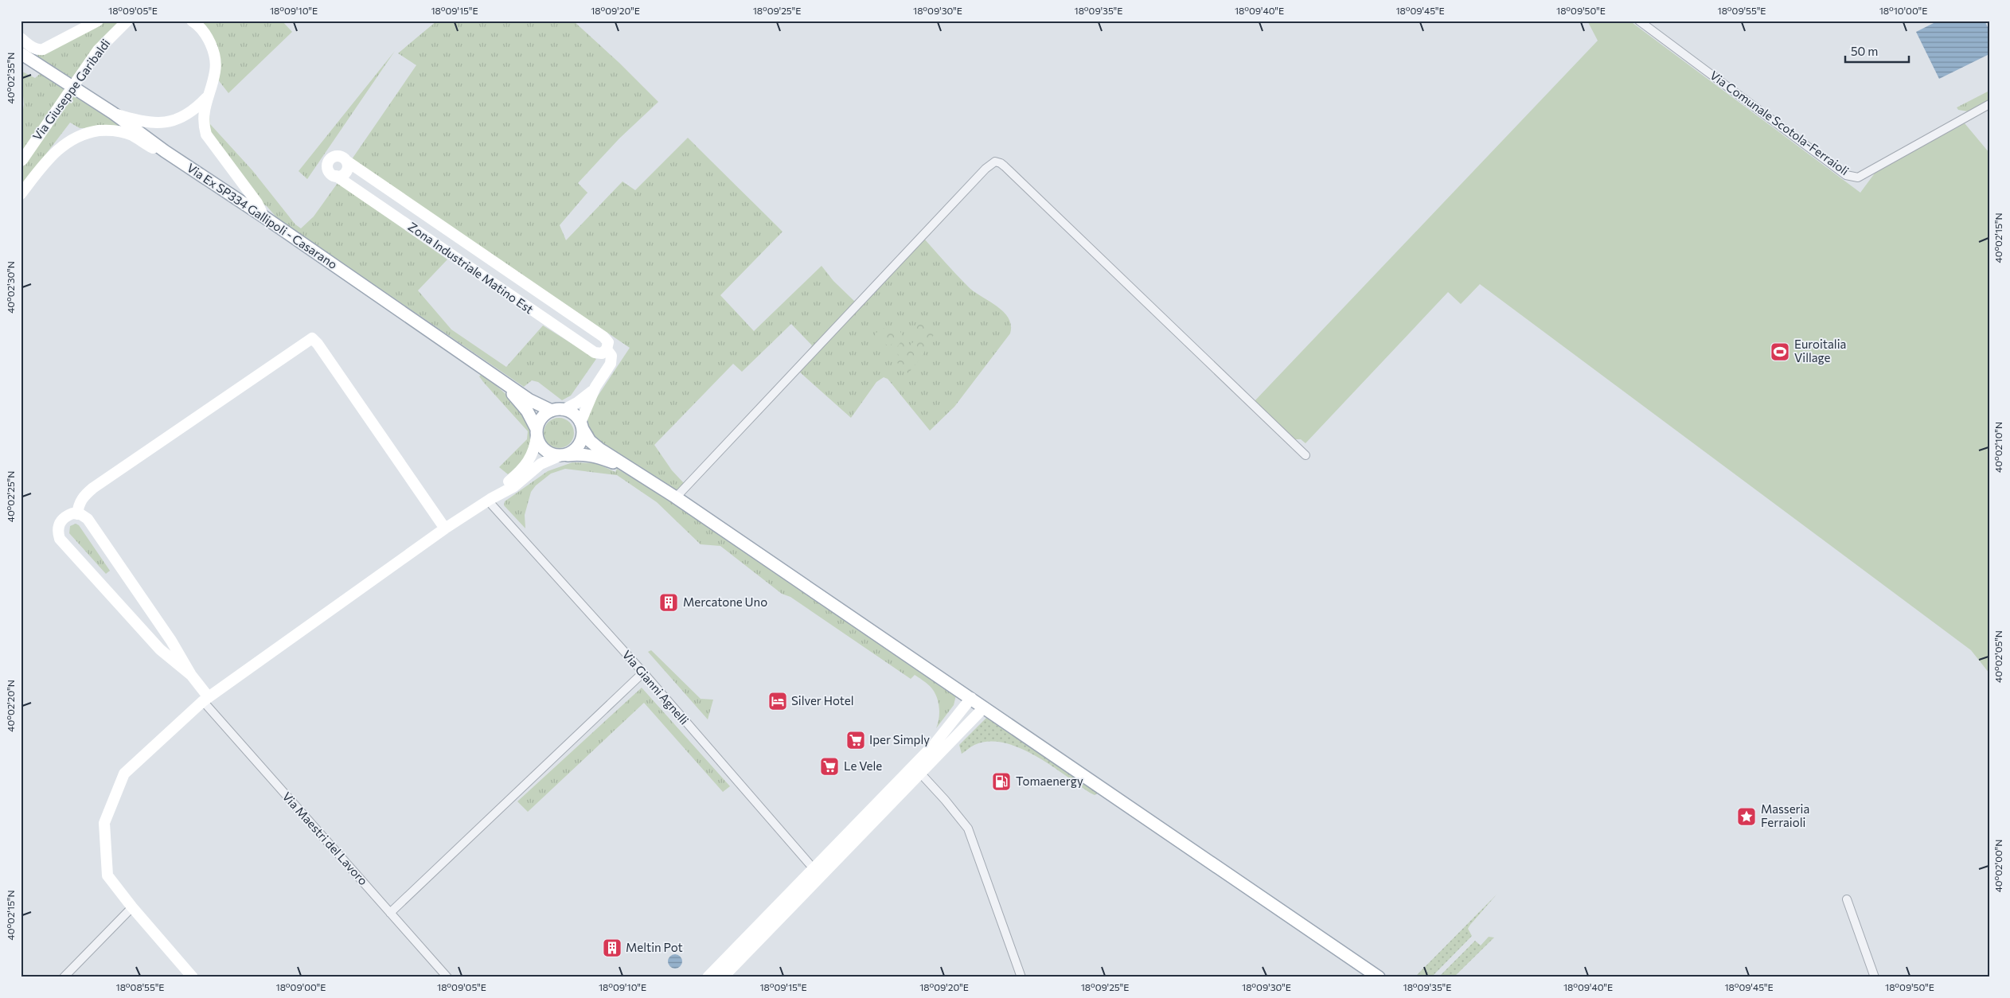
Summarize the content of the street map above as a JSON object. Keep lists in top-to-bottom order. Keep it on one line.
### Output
{"streets":{"main road":["Via Ex SP334 Gallipoli - Casarano"],"street":["Via Giuseppe Garibaldi","Via Comunale Scotola-Ferraioli","Zona Industriale Matino Est","Via Gianni Agnelli","Via Maestri del Lavoro"]},"crossings":[["Via Ex SP334 Gallipoli - Casarano","Zona Industriale Matino Est"]],"places":{"sports":["Euroitalia Village"],"building":["Mercatone Uno","Meltin Pot"],"hotel":["Silver Hotel"],"supermarket":["Iper Simply","Le Vele"],"fuel station":["Tomaenergy"],"place":["Masseria Ferraioli"]},"scale_bar":"50 m","coordinates":["18°09'05\"E","18°09'10\"E","18°09'15\"E","18°09'20\"E","18°09'25\"E","18°09'30\"E","18°09'35\"E","18°09'40\"E","18°09'45\"E","18°09'50\"E","18°09'55\"E","18°10'00\"E","40°02'35\"N","40°02'15\"N","40°02'30\"N","40°02'10\"N","40°02'25\"N","40°02'05\"N","40°02'20\"N","40°02'00\"N","18°08'55\"E","18°09'00\"E"]}
